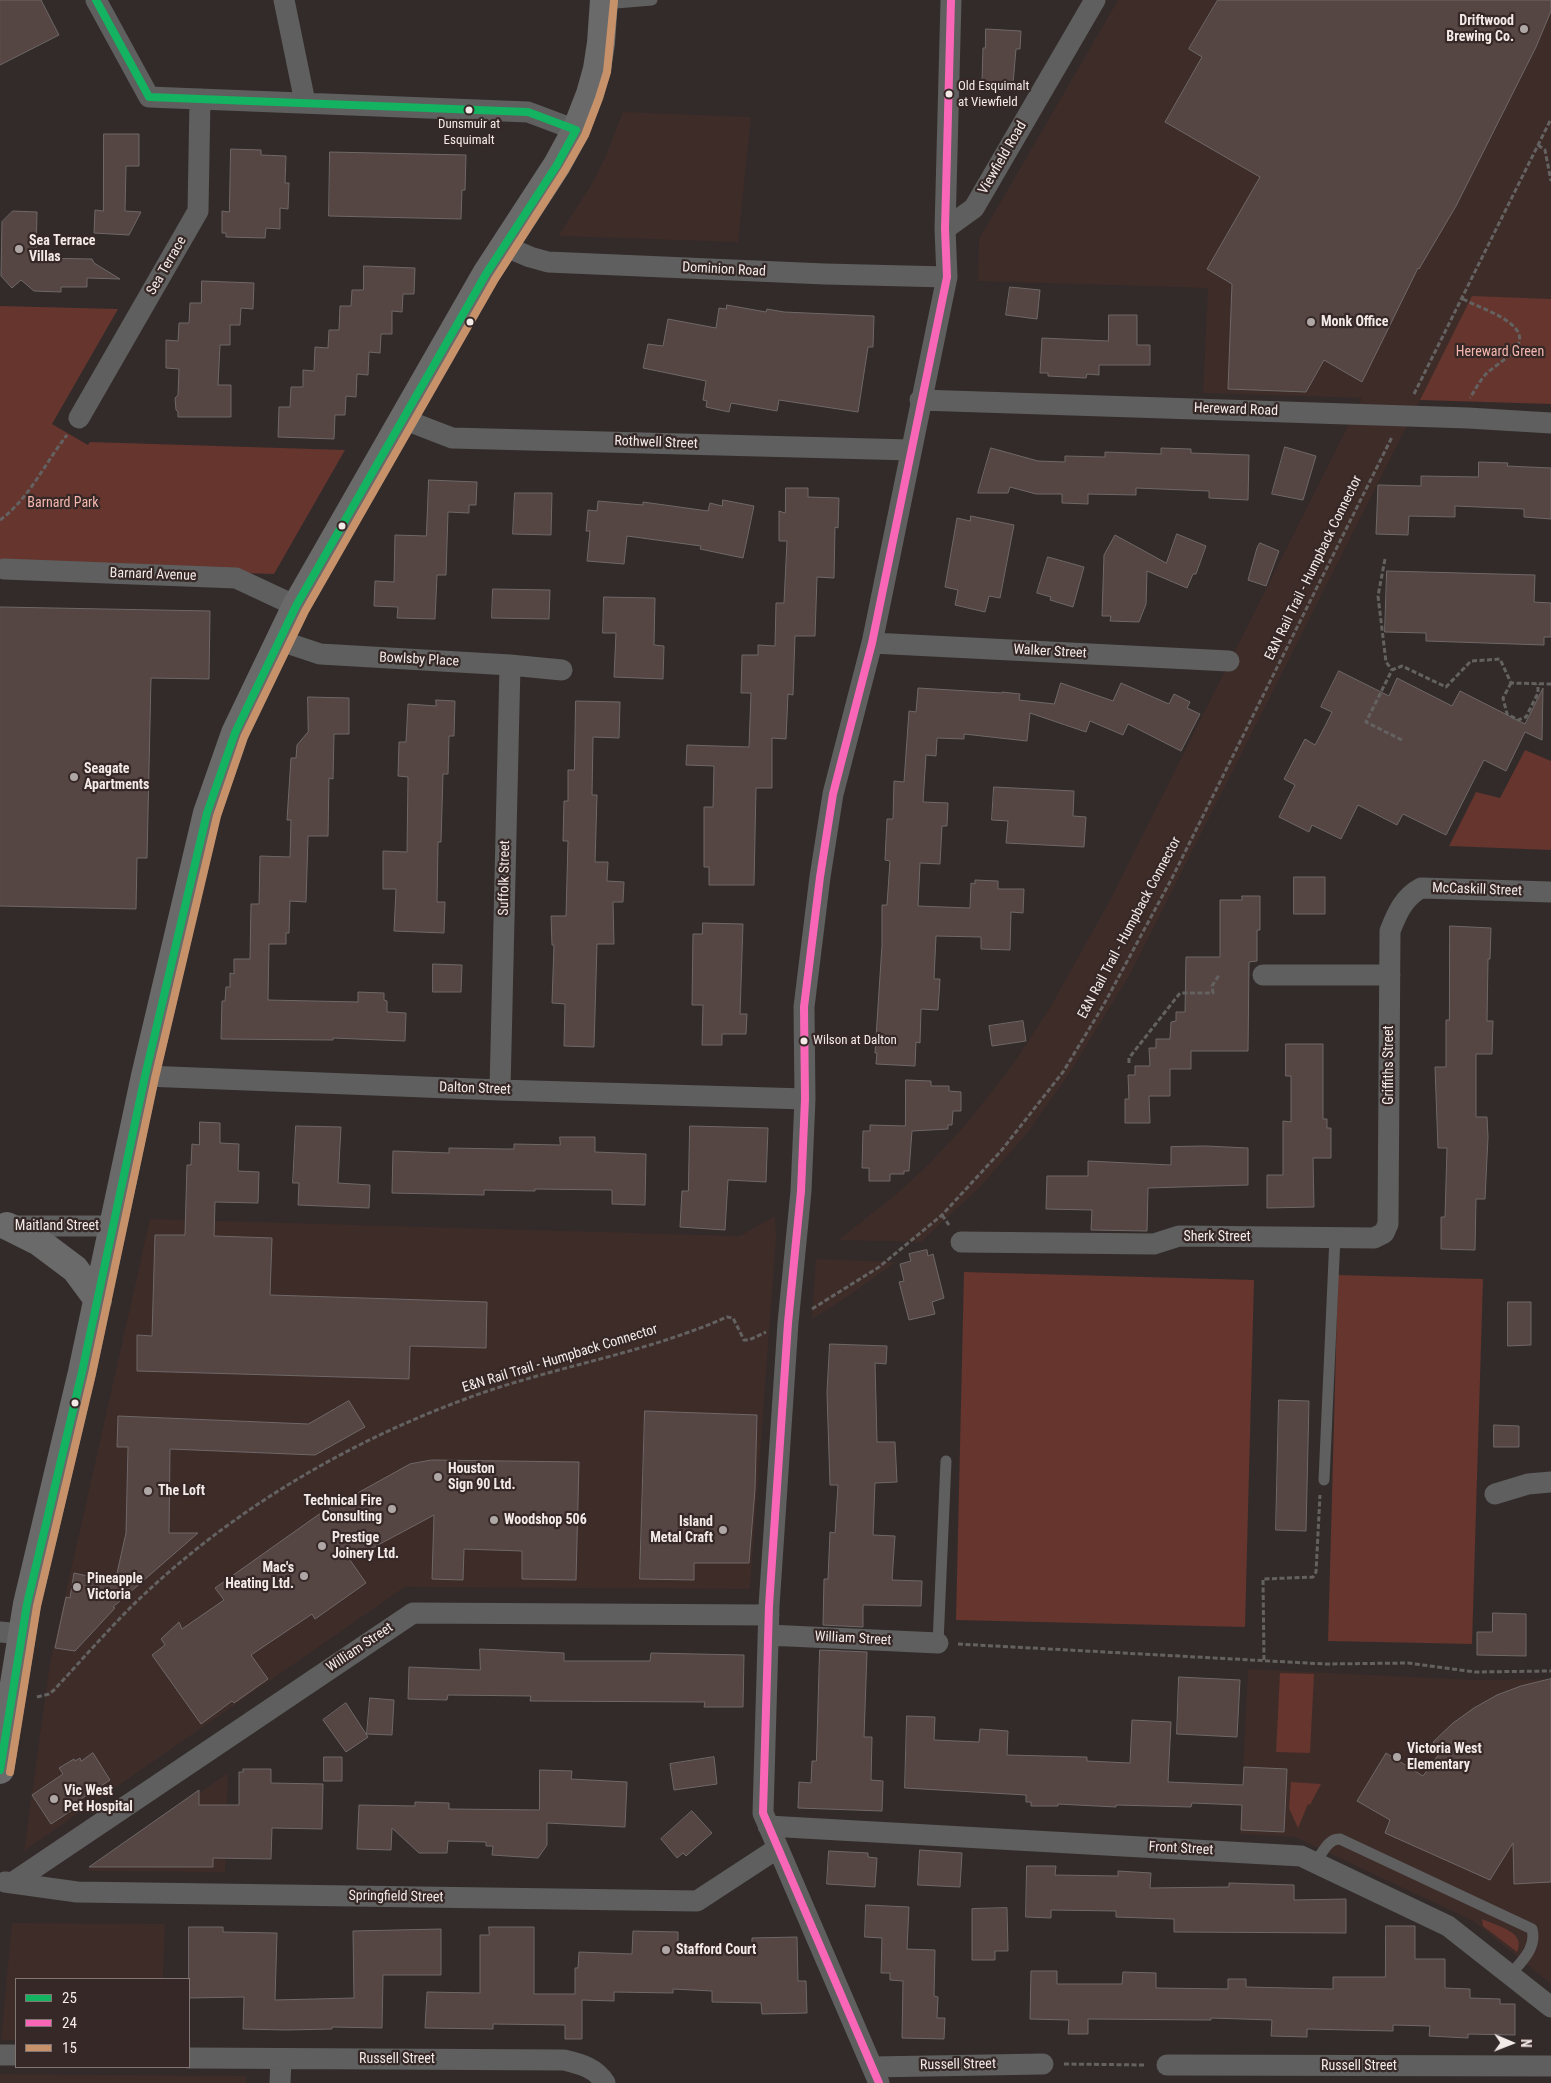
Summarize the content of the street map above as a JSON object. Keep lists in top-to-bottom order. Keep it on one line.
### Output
{"streets":{"street":["Viewfield Road","Sea Terrace","Dominion Road","Hereward Road","Rothwell Street","Barnard Avenue","Walker Street","Bowlsby Place","Suffolk Street","McCaskill Street","Griffiths Street","Dalton Street","Maitland Street","Sherk Street","William Street","Front Street","Springfield Street","Russell Street"],"path":["E&N Rail Trail - Humpback Connector"]},"crossings":[["Bowlsby Place","Suffolk Street"],["Suffolk Street","Dalton Street"],["McCaskill Street","Griffiths Street"],["Griffiths Street","Sherk Street"],["William Street","Springfield Street"]],"parks":["Hereward Green","Barnard Park"],"places":["Driftwood Brewing Co.","Old Esquimalt at Viewfield","Dunsmuir at Esquimalt","Sea Terrace Villas","Monk Office","Seagate Apartments","Wilson at Dalton","Houston Sign 90 Ltd.","The Loft","Technical Fire Consulting","Woodshop 506","Island Metal Craft","Prestige Joinery Ltd.","Mac's Heating Ltd.","Pineapple Victoria","Victoria West Elementary","Vic West Pet Hospital","Stafford Court"],"lines":["transit line 25","transit line 24","transit line 15"],"legend":["25","24","15"],"north":"right"}
